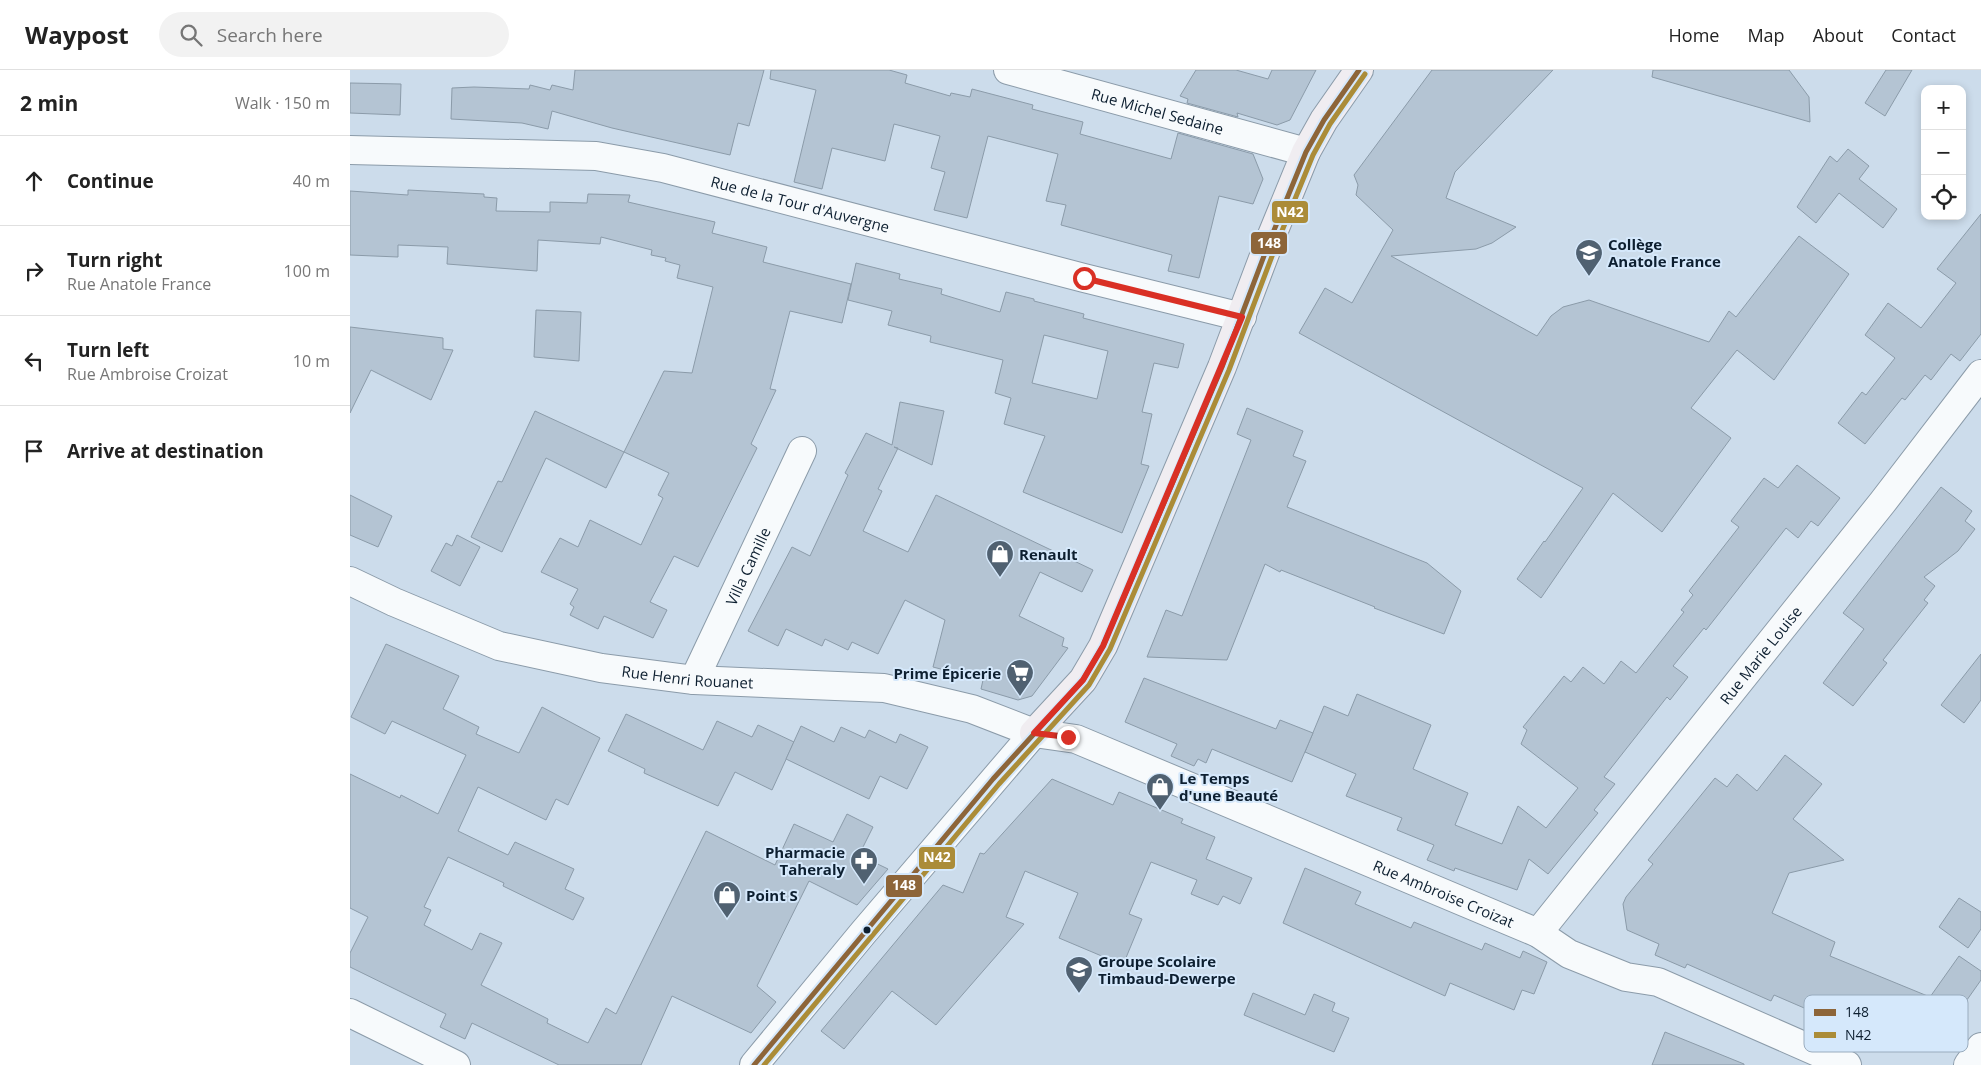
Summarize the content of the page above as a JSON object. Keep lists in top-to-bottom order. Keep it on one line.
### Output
{"streets":{"street":["Rue Michel Sedaine","Rue de la Tour d'Auvergne","Villa Camille","Rue Marie Louise","Rue Henri Rouanet","Rue Ambroise Croizat"]},"crossings":[["Villa Camille","Rue Henri Rouanet"],["Rue Marie Louise","Rue Ambroise Croizat"],["Rue Henri Rouanet","Rue Ambroise Croizat"]],"places":{"school or university":["Collège Anatole France","Groupe Scolaire Timbaud-Dewerpe"],"shop":["Renault","Le Temps d'une Beauté","Point S"],"supermarket":["Prime Épicerie"],"pharmacy":["Pharmacie Taheraly"]},"lines":["transit line 148","transit line N42"],"legend":["148","N42"],"page":{"header":"Waypost","search":"Search here","nav":["Home","Map","About","Contact"],"heading":["2 min","Walk · 150 m"],"map_buttons":["+","−"],"list":[["Continue","40 m"],["Turn right","Rue Anatole France","100 m"],["Turn left","Rue Ambroise Croizat","10 m"],"Arrive at destination"]}}
